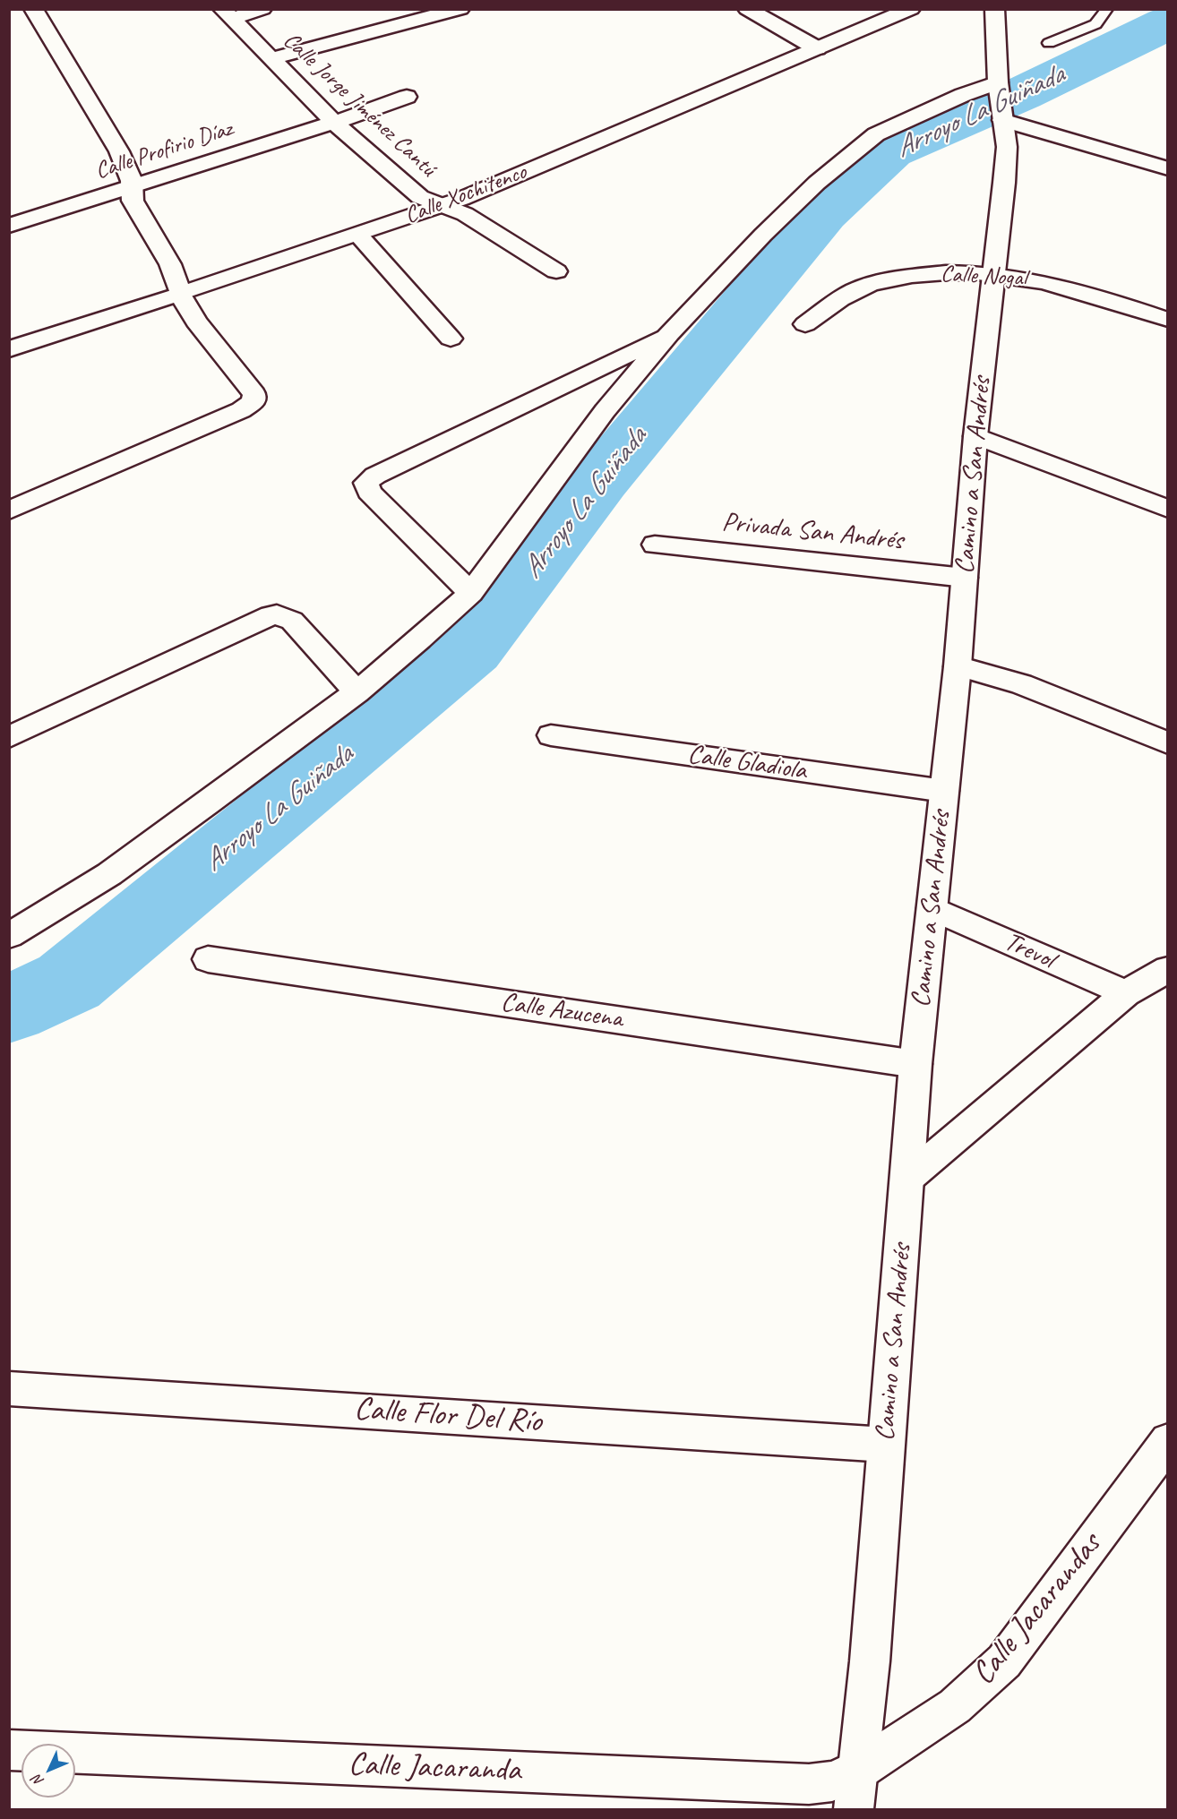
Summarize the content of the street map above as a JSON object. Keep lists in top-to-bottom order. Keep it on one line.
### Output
{"streets":{"street":["Calle Jorge Jiménez Cantú","Calle Profirio Díaz","Calle Xochitenco","Calle Nogal","Camino a San Andrés","Privada San Andrés","Calle Gladiola","Trevol","Calle Azucena","Calle Flor Del Río","Calle Jacarandas","Calle Jacaranda"]},"crossings":[["Calle Jorge Jiménez Cantú","Calle Profirio Díaz"],["Calle Jorge Jiménez Cantú","Calle Xochitenco"],["Calle Nogal","Camino a San Andrés"],["Camino a San Andrés","Privada San Andrés"],["Camino a San Andrés","Calle Gladiola"],["Camino a San Andrés","Trevol"],["Camino a San Andrés","Calle Azucena"],["Camino a San Andrés","Calle Flor Del Río"],["Camino a San Andrés","Calle Jacarandas"],["Camino a San Andrés","Calle Jacaranda"],["Calle Jacarandas","Calle Jacaranda"]],"water":["Arroyo La Guiñada"],"north":"bottom left"}
